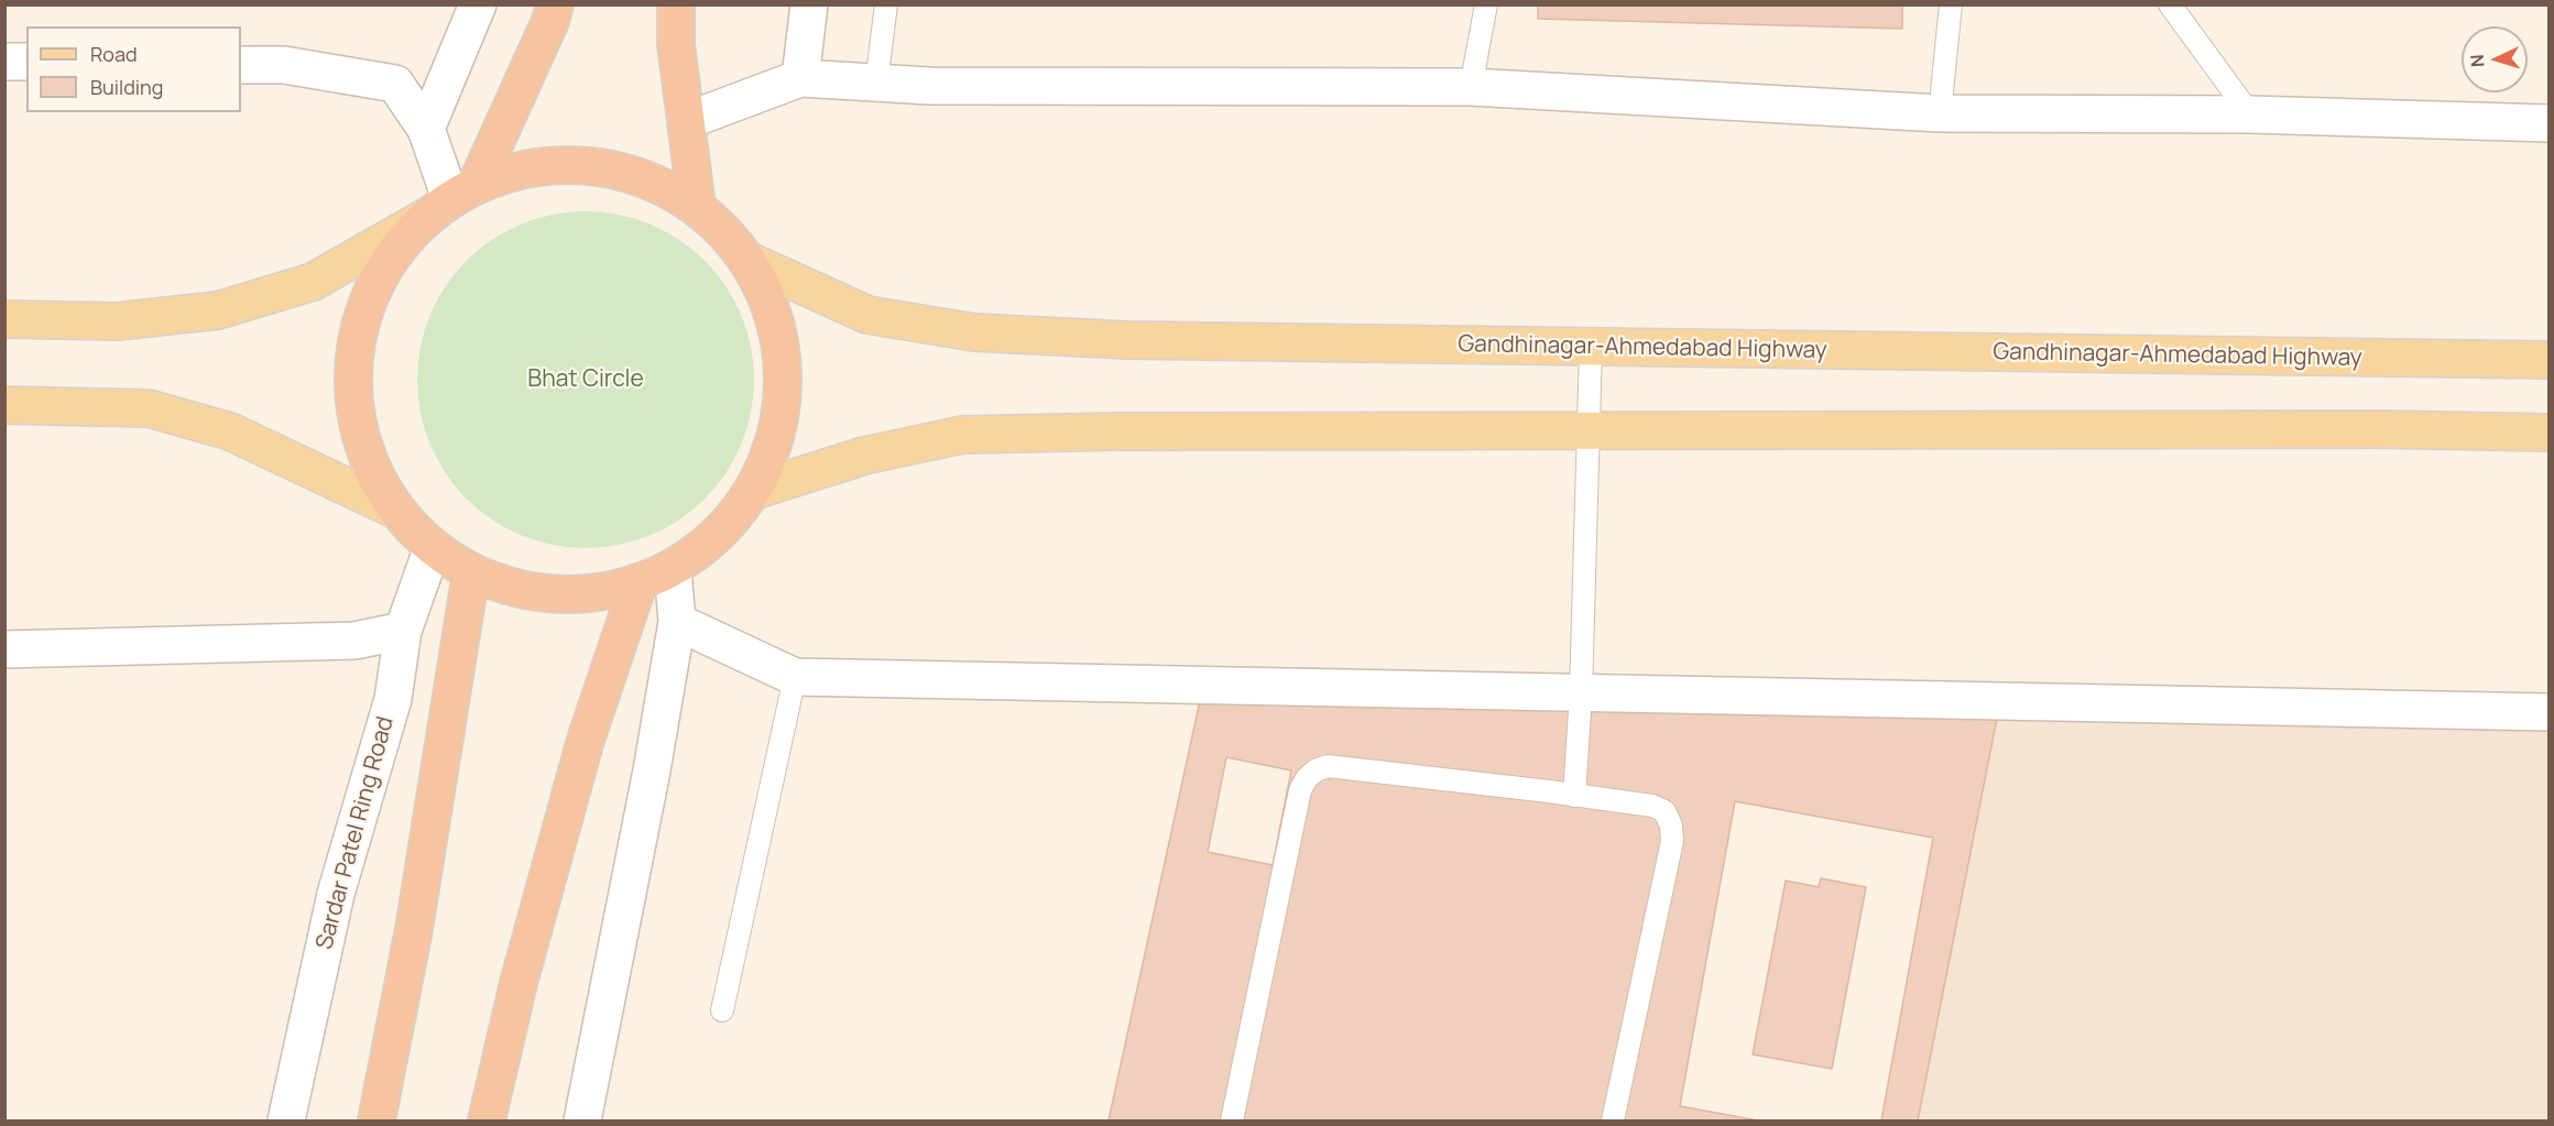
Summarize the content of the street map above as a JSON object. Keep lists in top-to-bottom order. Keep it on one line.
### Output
{"streets":{"main road":["Gandhinagar-Ahmedabad Highway"],"street":["Sardar Patel Ring Road"]},"parks":["Bhat Circle"],"legend":["Road","Building"],"north":"left"}
